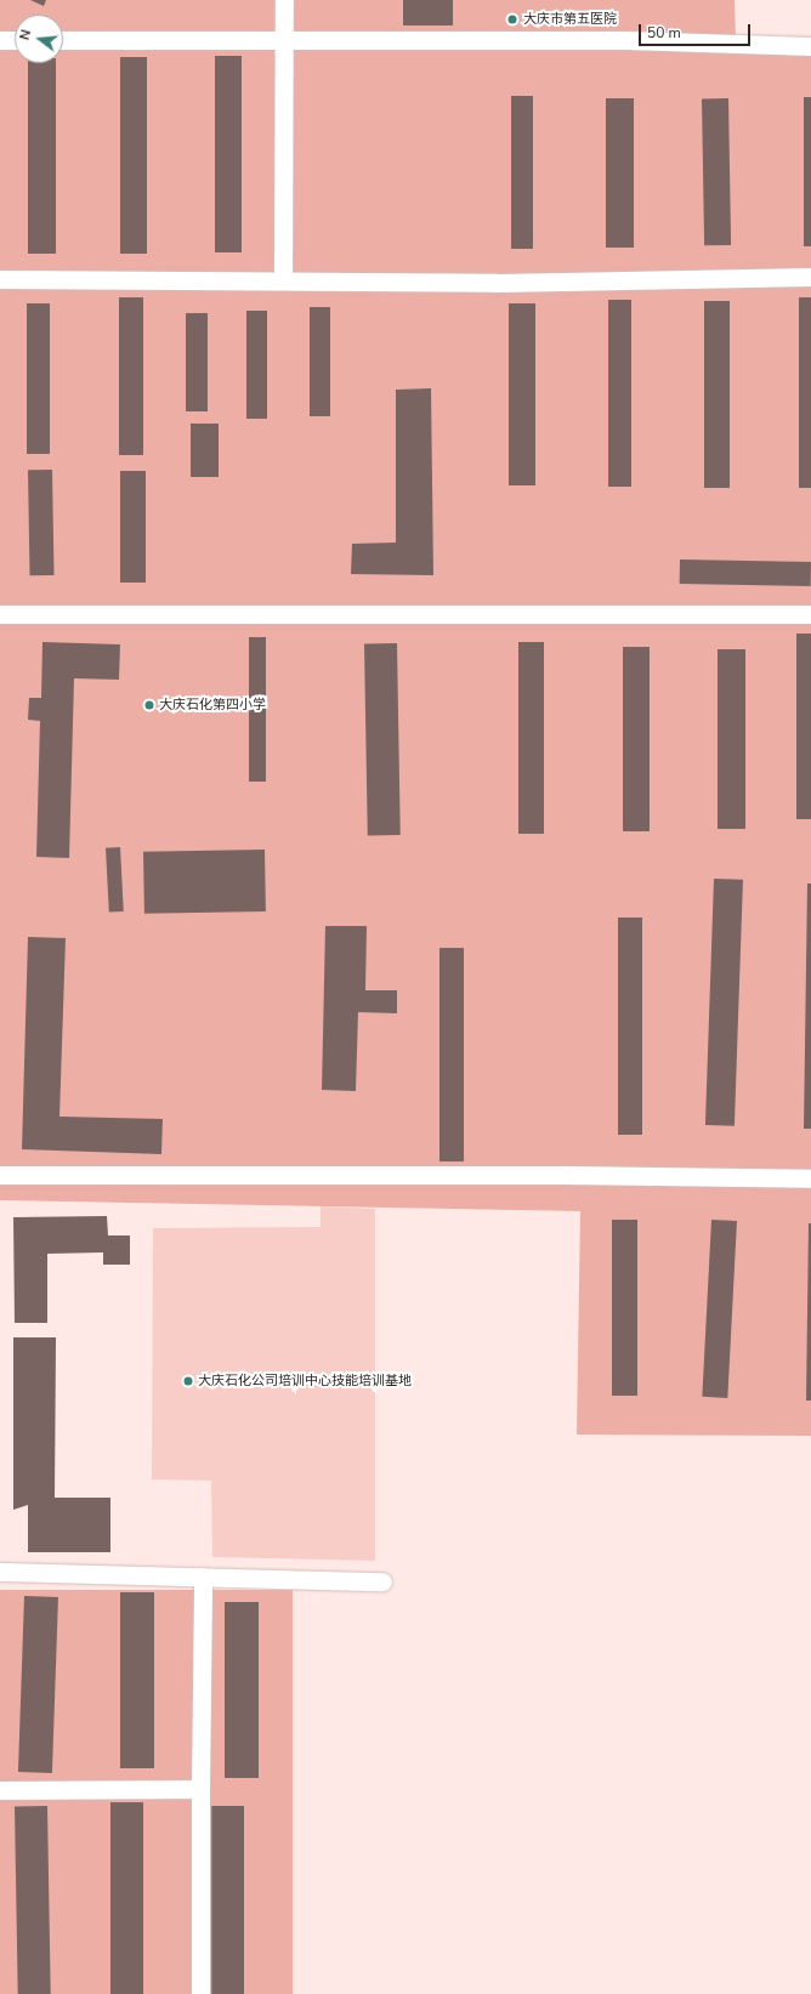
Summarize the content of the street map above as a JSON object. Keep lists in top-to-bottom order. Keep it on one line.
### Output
{"places":["大庆市第五医院","大庆石化第四小学","大庆石化公司培训中心技能培训基地"],"scale_bar":"50 m","north":"left"}
